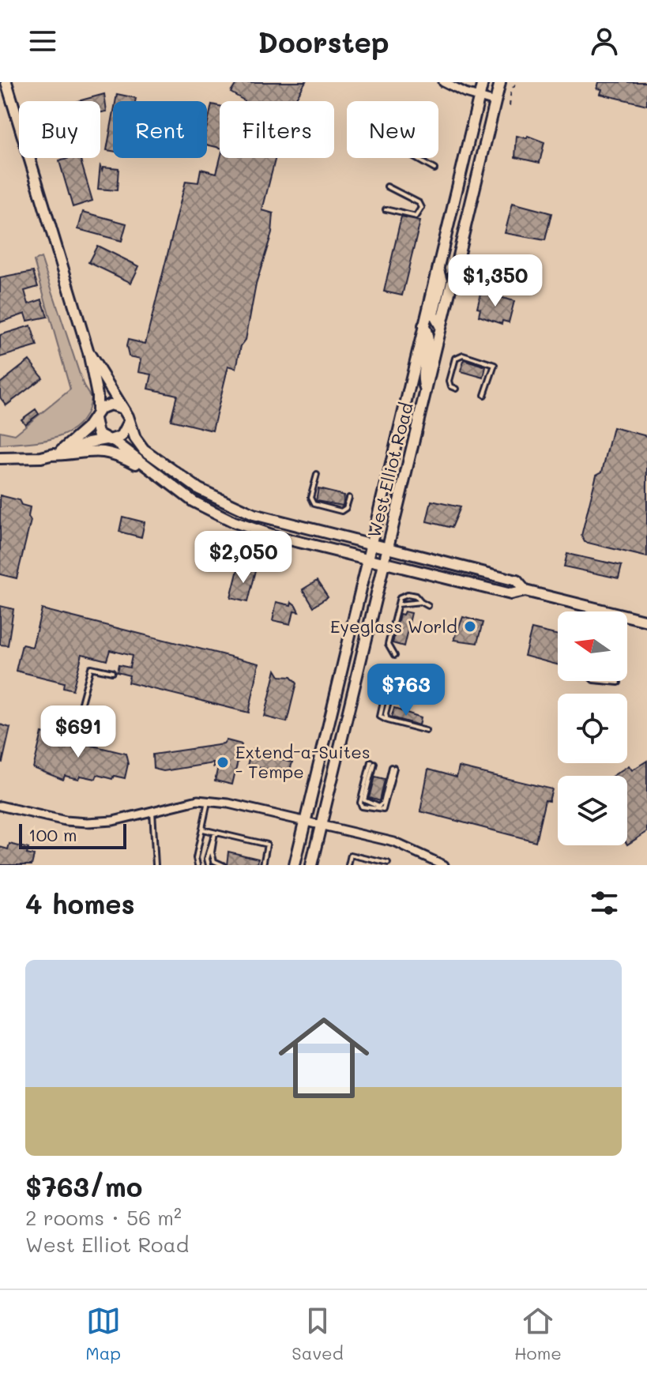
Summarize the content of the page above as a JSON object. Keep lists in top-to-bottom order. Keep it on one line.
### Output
{"streets":{"main road":["West Elliot Road"]},"places":["Eyeglass World","Extend-a-Suites - Tempe"],"scale_bar":"100 m","north":"left","page":{"header":"Doorstep","chip":["Buy","Rent","Filters","New"],"price":["$1,350","$2,050","$763","$691"],"scale":"100 m","heading":"4 homes","list":[{"name":"$763/mo","note":"2 rooms · 56 m² · West Elliot Road"}],"tabs":["Map","Saved","Home"]}}
